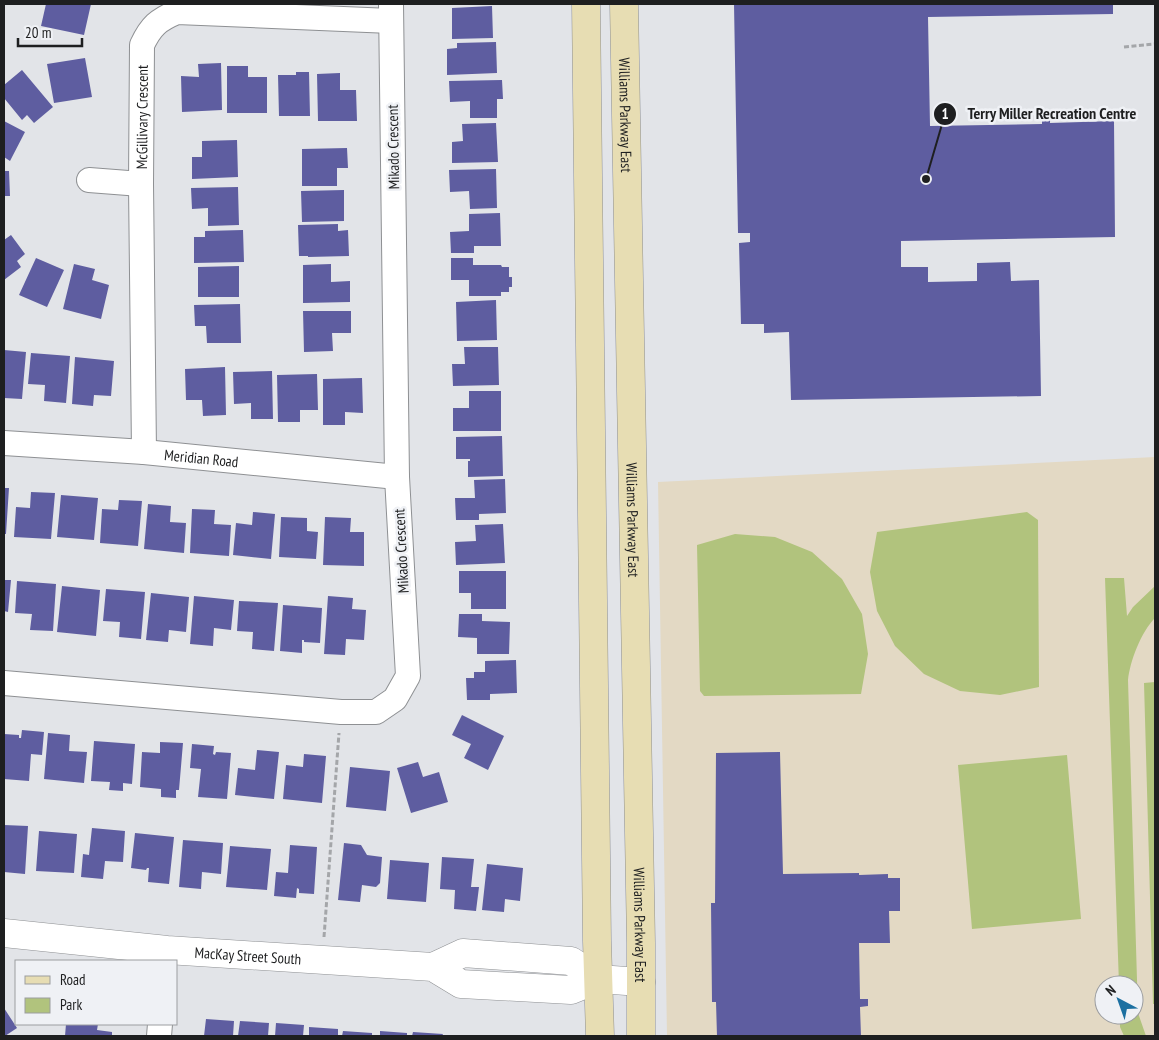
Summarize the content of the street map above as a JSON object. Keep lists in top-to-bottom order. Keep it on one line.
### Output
{"streets":{"main road":["Williams Parkway East"],"street":["McGillivary Crescent","Mikado Crescent","Meridian Road","MacKay Street South"]},"crossings":[["Williams Parkway East","MacKay Street South"],["McGillivary Crescent","Mikado Crescent"],["McGillivary Crescent","Meridian Road"],["Mikado Crescent","Meridian Road"]],"places":["Terry Miller Recreation Centre"],"legend":["Road","Park"],"scale_bar":"20 m","north":"top left"}
